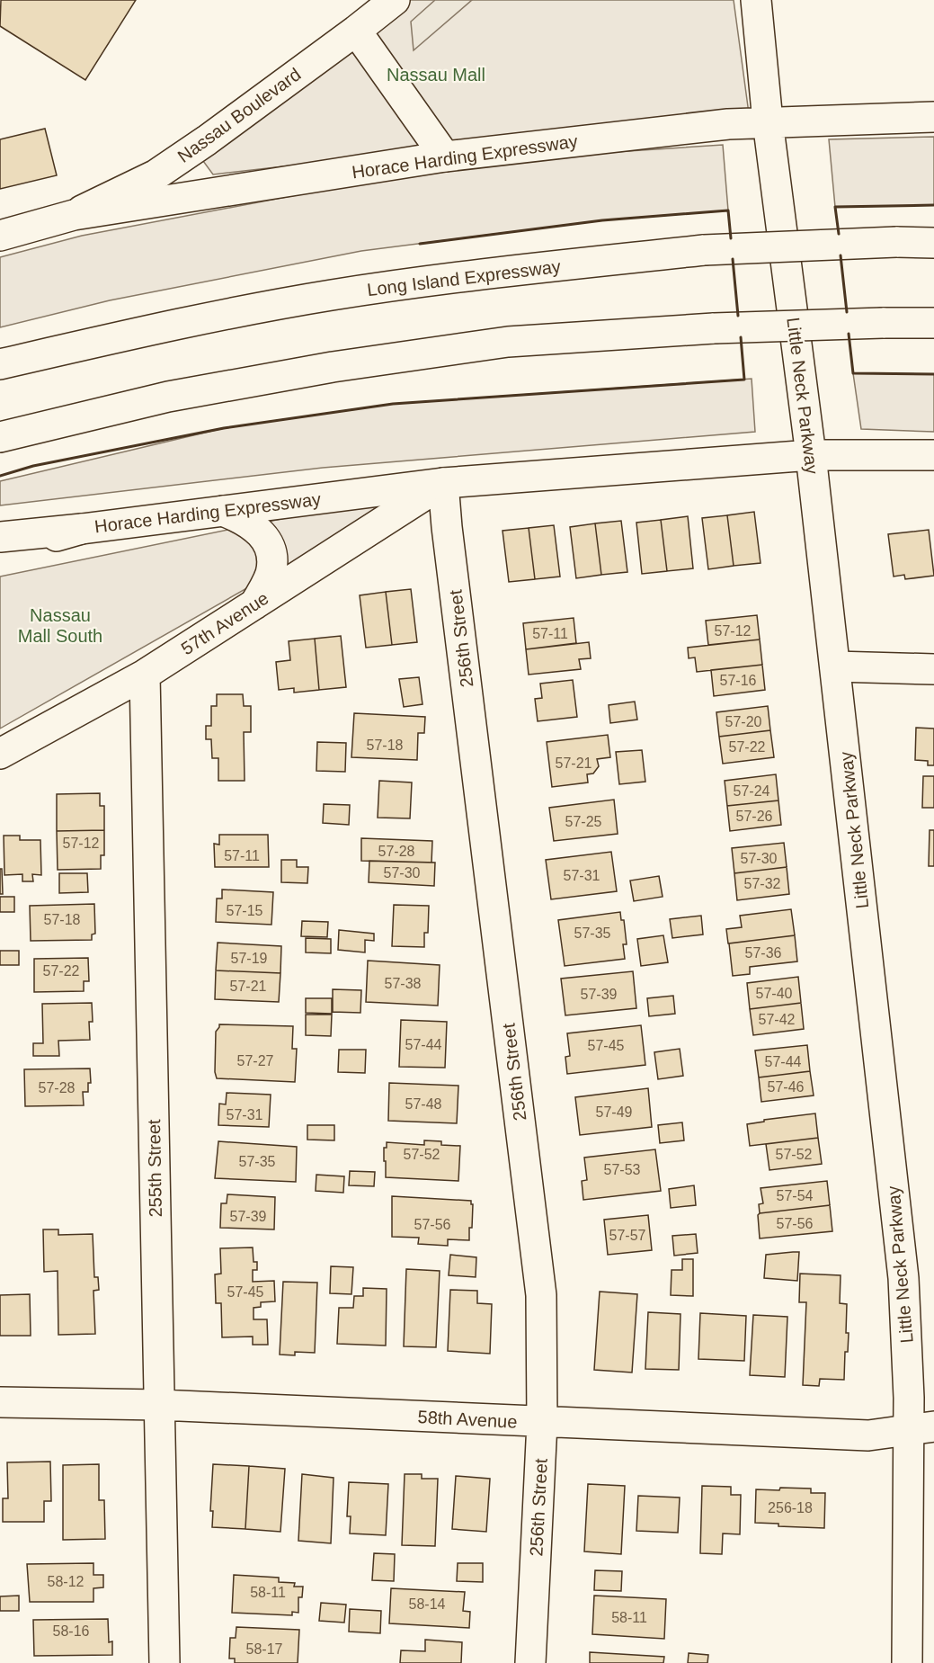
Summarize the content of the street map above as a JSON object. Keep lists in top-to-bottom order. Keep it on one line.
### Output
{"streets":{"main road":["Nassau Boulevard","Horace Harding Expressway","Long Island Expressway","Little Neck Parkway","57th Avenue","256th Street","255th Street","58th Avenue"]},"crossings":[["Nassau Boulevard","Horace Harding Expressway"],["Horace Harding Expressway","Little Neck Parkway"],["Horace Harding Expressway","57th Avenue"],["Horace Harding Expressway","256th Street"],["Little Neck Parkway","58th Avenue"],["57th Avenue","256th Street"],["57th Avenue","255th Street"],["256th Street","58th Avenue"],["255th Street","58th Avenue"]],"parks":["Nassau Mall","Nassau Mall South"],"house_numbers":["57-12","57-11","57-16","57-20","57-18","57-22","57-21","57-24","57-26","57-25","57-12","57-28","57-11","57-30","57-30","57-31","57-32","57-15","57-18","57-35","57-36","57-19","57-22","57-38","57-21","57-40","57-39","57-42","57-44","57-45","57-27","57-44","57-46","57-28","57-48","57-49","57-31","57-52","57-52","57-35","57-53","57-54","57-39","57-56","57-56","57-57","57-45","256-18","58-12","58-11","58-14","58-11","58-16","58-17"]}
